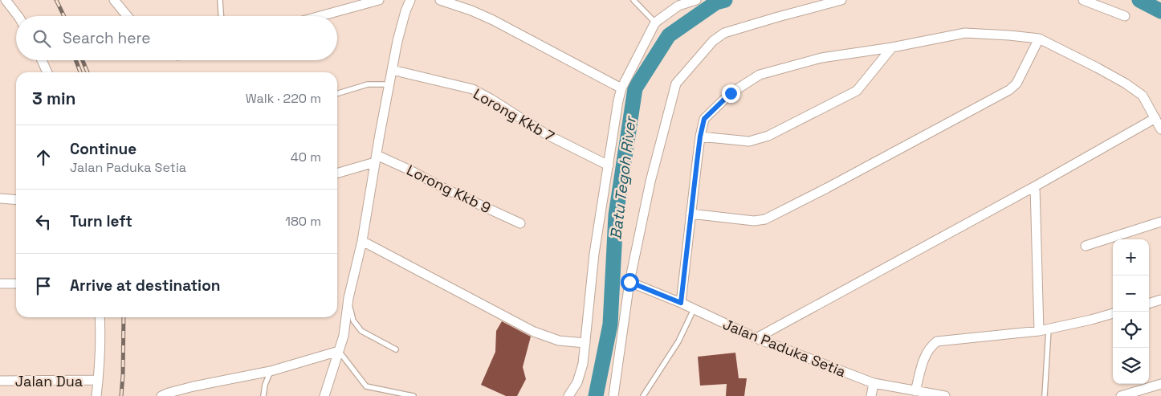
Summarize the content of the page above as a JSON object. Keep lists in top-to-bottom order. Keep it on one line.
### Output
{"streets":{"street":["Lorong Kkb 7","Lorong Kkb 9","Jalan Paduka Setia","Jalan Dua"]},"water":["Batu Tegoh River"],"page":{"search":"Search here","heading":["3 min","Walk · 220 m"],"list":[["Continue","Jalan Paduka Setia","40 m"],["Turn left","180 m"],"Arrive at destination"],"map_buttons":["+","−"]}}
